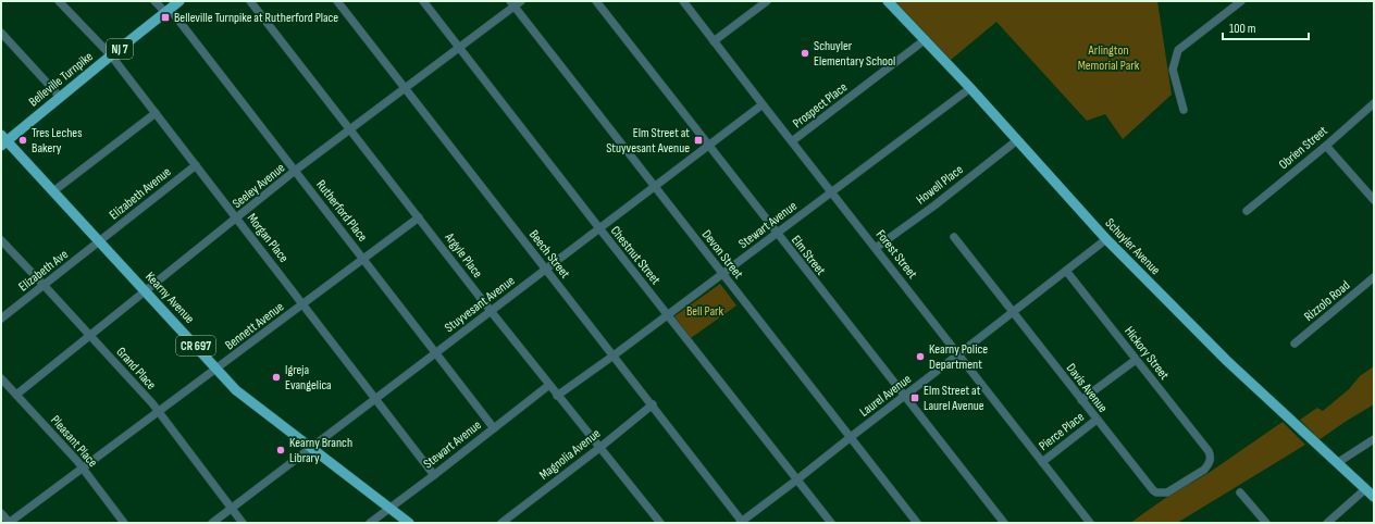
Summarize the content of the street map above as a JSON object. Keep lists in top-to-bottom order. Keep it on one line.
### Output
{"streets":{"main road":["NJ 7","Belleville Turnpike","Schuyler Avenue","Kearny Avenue","CR 697"],"street":["Prospect Place","Obrien Street","Howell Place","Seeley Avenue","Elizabeth Avenue","Rutherford Place","Stewart Avenue","Morgan Place","Beech Street","Devon Street","Forest Street","Argyle Place","Chestnut Street","Elm Street","Elizabeth Ave","Rizzolo Road","Stuyvesant Avenue","Bennett Avenue","Hickory Street","Grand Place","Davis Avenue","Laurel Avenue","Pierce Place","Pleasant Place","Magnolia Avenue"]},"crossings":[["Belleville Turnpike","Rutherford Place"],["Belleville Turnpike","Morgan Place"],["Belleville Turnpike","Kearny Avenue"],["Prospect Place","Schuyler Avenue"],["Prospect Place","Forest Street"],["Howell Place","Schuyler Avenue"],["Howell Place","Forest Street"],["Seeley Avenue","Rutherford Place"],["Seeley Avenue","Morgan Place"],["Seeley Avenue","Beech Street"],["Seeley Avenue","Devon Street"],["Seeley Avenue","Argyle Place"],["Seeley Avenue","Chestnut Street"],["Seeley Avenue","Kearny Avenue"],["Seeley Avenue","Grand Place"],["Seeley Avenue","Pleasant Place"],["Elizabeth Avenue","Morgan Place"],["Elizabeth Avenue","Elizabeth Ave"],["Elizabeth Avenue","Kearny Avenue"],["Rutherford Place","Stewart Avenue"],["Rutherford Place","Stuyvesant Avenue"],["Rutherford Place","Bennett Avenue"],["Stewart Avenue","Morgan Place"],["Stewart Avenue","Schuyler Avenue"],["Stewart Avenue","Beech Street"],["Stewart Avenue","Devon Street"],["Stewart Avenue","Forest Street"],["Stewart Avenue","Argyle Place"],["Stewart Avenue","Chestnut Street"],["Stewart Avenue","Elm Street"],["Stewart Avenue","Kearny Avenue"],["Morgan Place","Stuyvesant Avenue"],["Morgan Place","Bennett Avenue"],["Schuyler Avenue","Laurel Avenue"],["Beech Street","Stuyvesant Avenue"],["Beech Street","Laurel Avenue"],["Beech Street","Magnolia Avenue"],["Devon Street","Stuyvesant Avenue"],["Devon Street","Laurel Avenue"],["Forest Street","Stuyvesant Avenue"],["Forest Street","Laurel Avenue"],["Forest Street","Pierce Place"],["Argyle Place","Stuyvesant Avenue"],["Argyle Place","Bennett Avenue"],["Argyle Place","Magnolia Avenue"],["Chestnut Street","Stuyvesant Avenue"],["Chestnut Street","Laurel Avenue"],["Elm Street","Stuyvesant Avenue"],["Elm Street","Laurel Avenue"],["Elizabeth Ave","Kearny Avenue"],["Elizabeth Ave","Grand Place"],["Kearny Avenue","Stuyvesant Avenue"],["Kearny Avenue","Bennett Avenue"],["Stuyvesant Avenue","Grand Place"],["Bennett Avenue","Grand Place"],["Bennett Avenue","Pleasant Place"],["Hickory Street","Davis Avenue"],["Hickory Street","Laurel Avenue"],["Hickory Street","Pierce Place"],["Davis Avenue","Laurel Avenue"],["Davis Avenue","Pierce Place"]],"parks":["Arlington Memorial Park","Bell Park"],"places":{"transit":["Belleville Turnpike at Rutherford Place","Elm Street at Stuyvesant Avenue","Elm Street at Laurel Avenue"],"other":["Schuyler Elementary School","Tres Leches Bakery","Kearny Police Department","Igreja Evangelica","Kearny Branch Library"]},"scale_bar":"100 m"}
